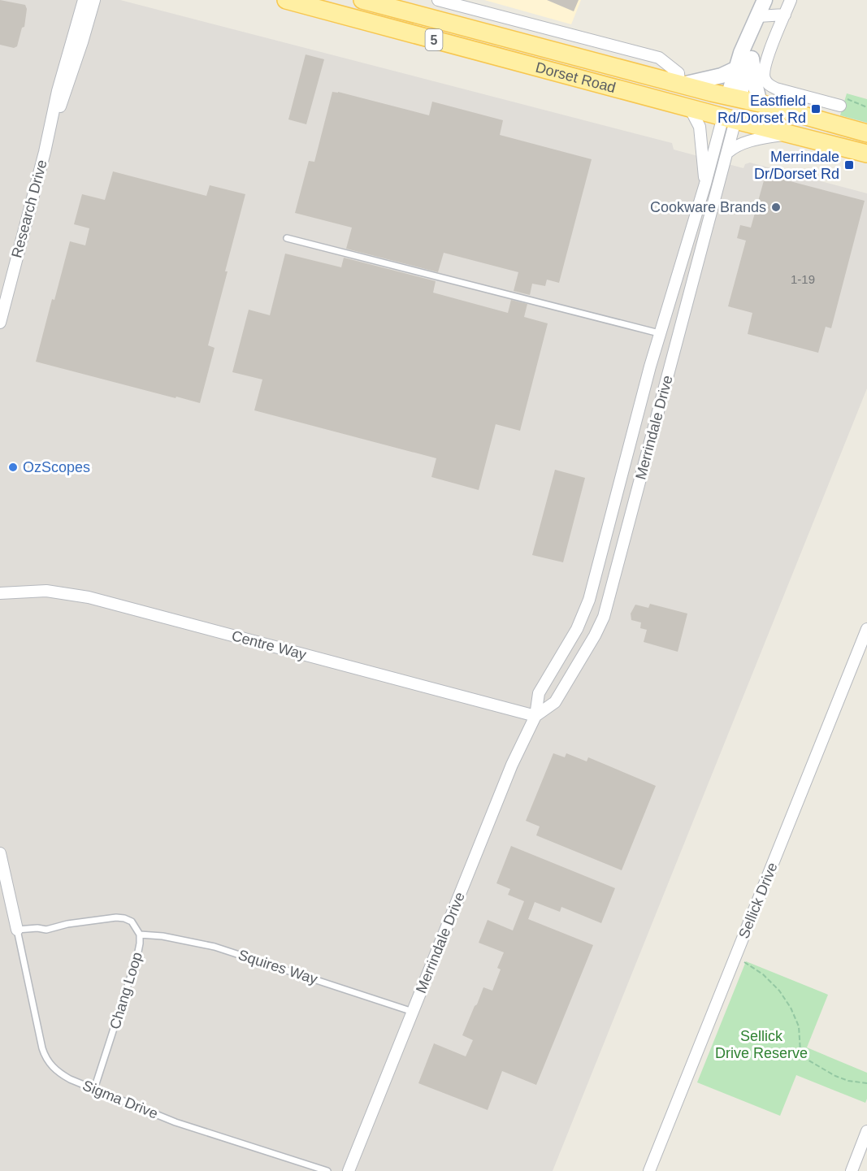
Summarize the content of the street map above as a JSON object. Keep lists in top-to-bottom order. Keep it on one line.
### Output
{"streets":{"main road":["5","Dorset Road"],"street":["Research Drive","Merrindale Drive","Centre Way","Sellick Drive"],"lane":["Squires Way","Chang Loop","Sigma Drive"]},"crossings":[["Dorset Road","Merrindale Drive"],["Merrindale Drive","Centre Way"],["Merrindale Drive","Squires Way"],["Squires Way","Chang Loop"],["Chang Loop","Sigma Drive"]],"parks":["Sellick Drive Reserve"],"places":{"transit":["Eastfield Rd/Dorset Rd","Merrindale Dr/Dorset Rd"],"other":["Cookware Brands","OzScopes"]},"house_numbers":["1-19"]}
